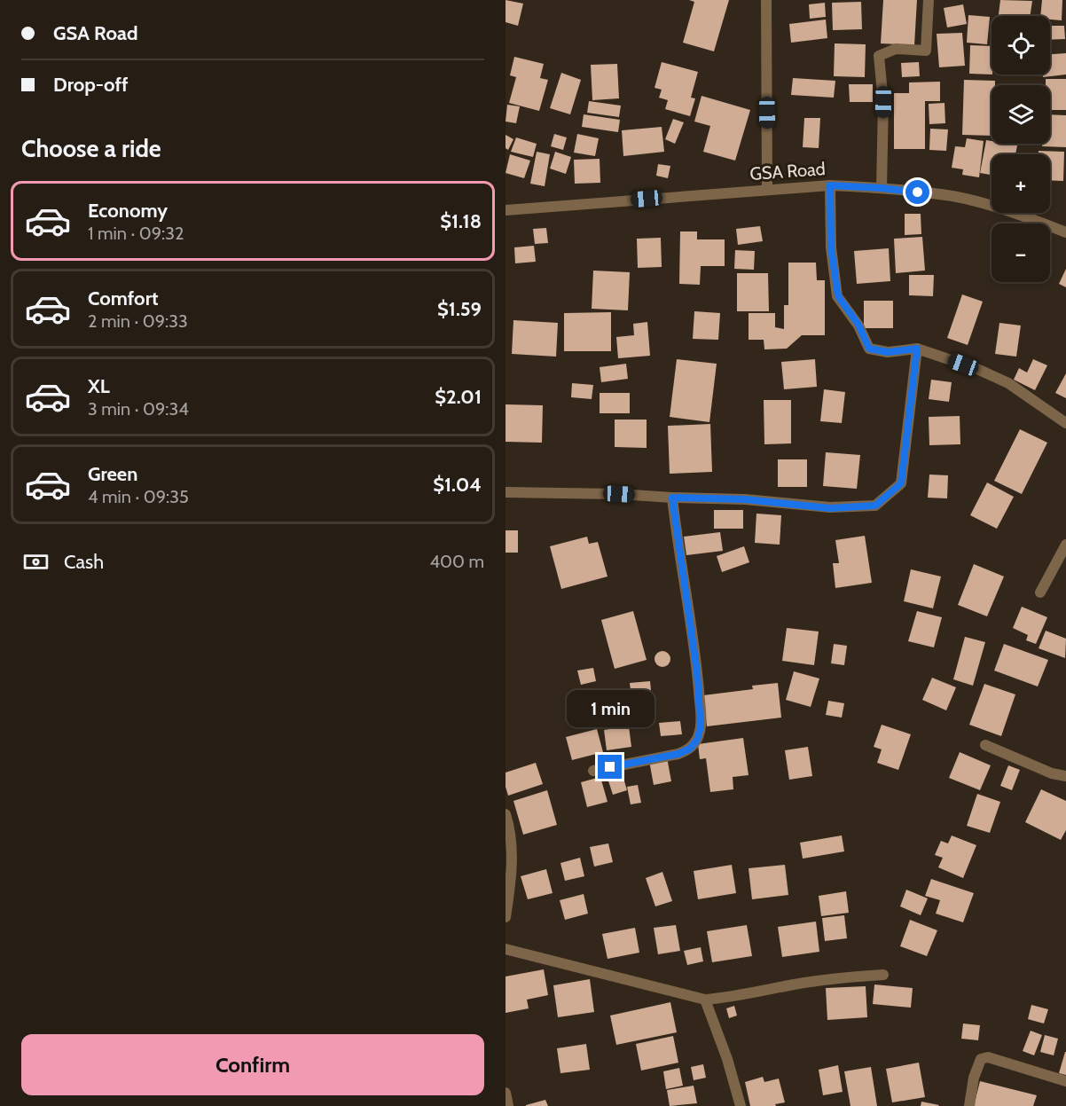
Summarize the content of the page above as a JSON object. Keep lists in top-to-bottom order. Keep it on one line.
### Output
{"streets":{"street":["GSA Road"]},"page":{"banner":["GSA Road","Drop-off"],"map_buttons":["+","−"],"heading":"Choose a ride","list":[{"name":"Economy","note":"1 min · 09:32","value":"$1.18"},{"name":"Comfort","note":"2 min · 09:33","value":"$1.59"},{"name":"XL","note":"3 min · 09:34","value":"$2.01"},{"name":"Green","note":"4 min · 09:35","value":"$1.04"}],"pay":["Cash","400 m"],"bubble":"1 min","buttons":"Confirm"}}
